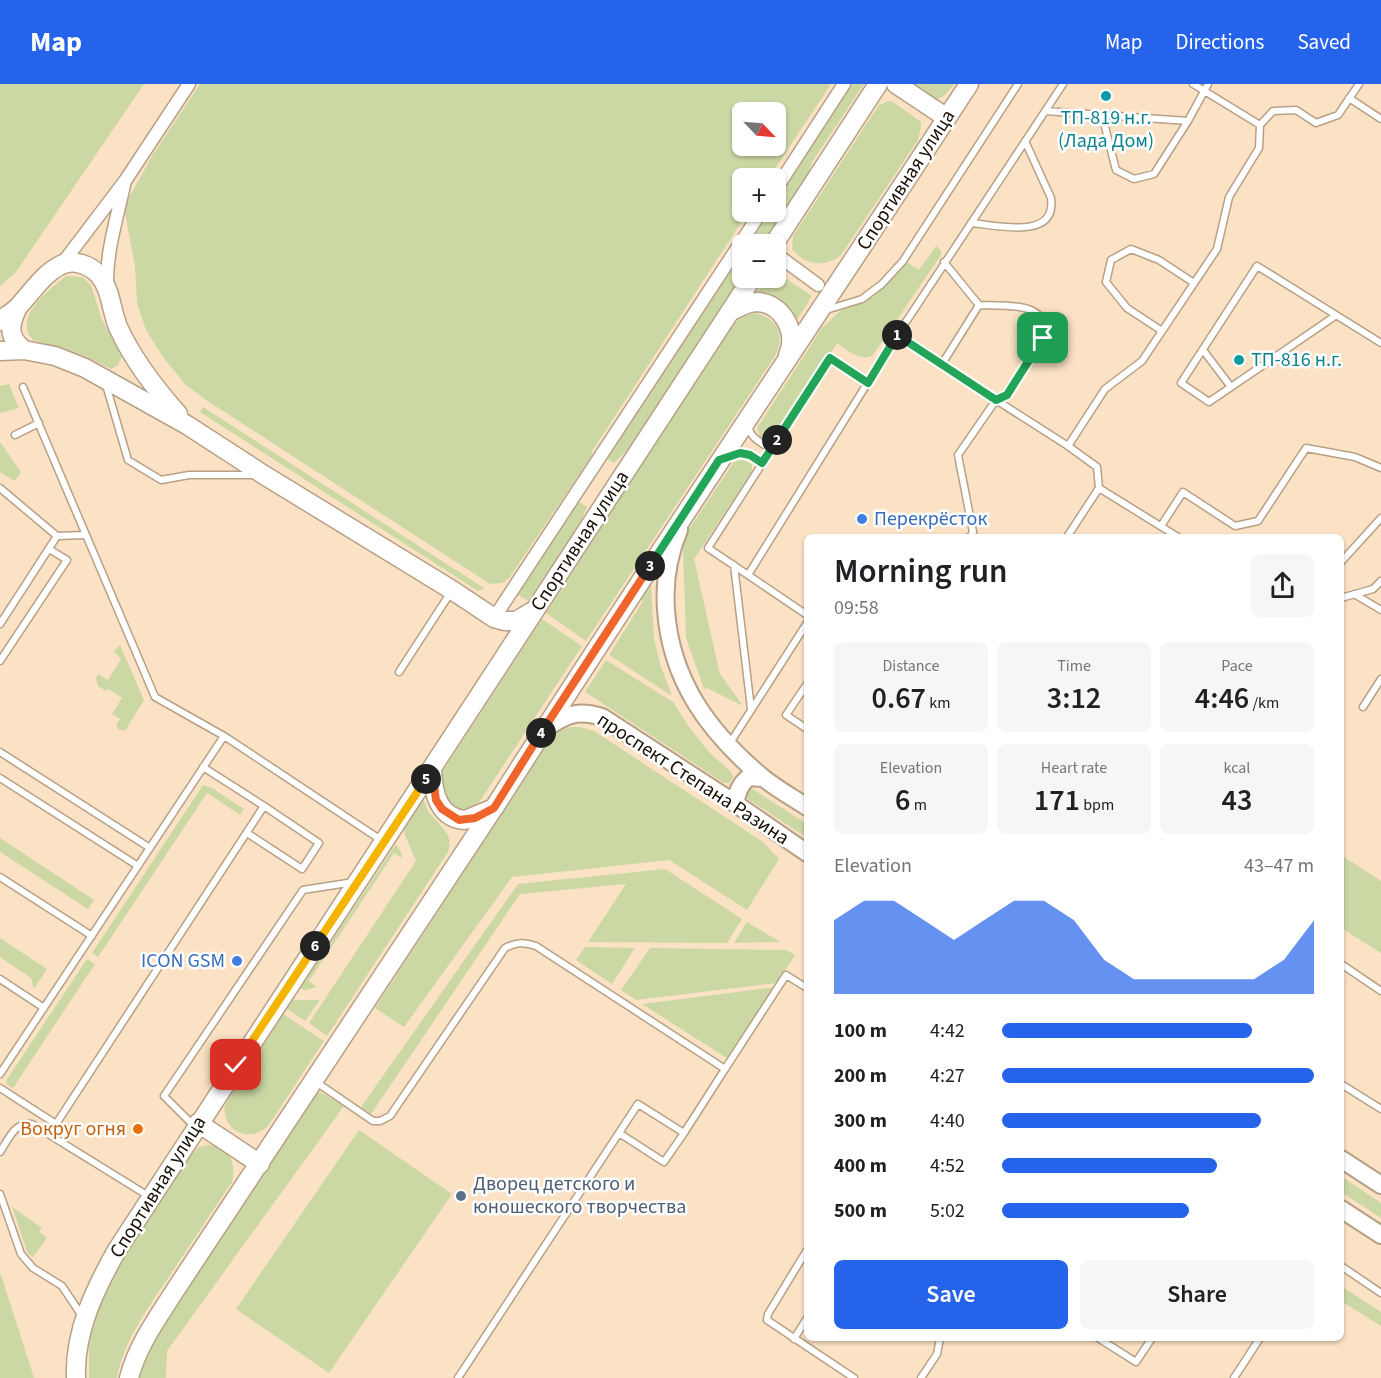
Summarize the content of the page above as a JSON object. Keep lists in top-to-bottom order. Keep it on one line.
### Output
{"streets":{"main road":["Спортивная улица","проспект Степана Разина"]},"crossings":[["Спортивная улица","проспект Степана Разина"]],"places":["ТП-819 н.г. (Лада Дом)","ТП-816 н.г.","Перекрёсток","ICON GSM","Вокруг огня","Дворец детского и юношеского творчества"],"north":"bottom right","page":{"header":"Map","nav":["Map","Directions","Saved"],"map_buttons":["+","−"],"pins":["1","2","3","4","5","6"],"heading":["Morning run","09:58"],"stats":[["Distance","0.67 km"],["Time","3:12"],["Pace","4:46 /km"],["Elevation","6 m"],["Heart rate","171 bpm"],["kcal","43"]],"chart":["Elevation","43–47 m"],"list":[{"name":"100 m","note":"4:42"},{"name":"200 m","note":"4:27"},{"name":"300 m","note":"4:40"},{"name":"400 m","note":"4:52"},{"name":"500 m","note":"5:02"}],"buttons":["Save","Share"]}}
